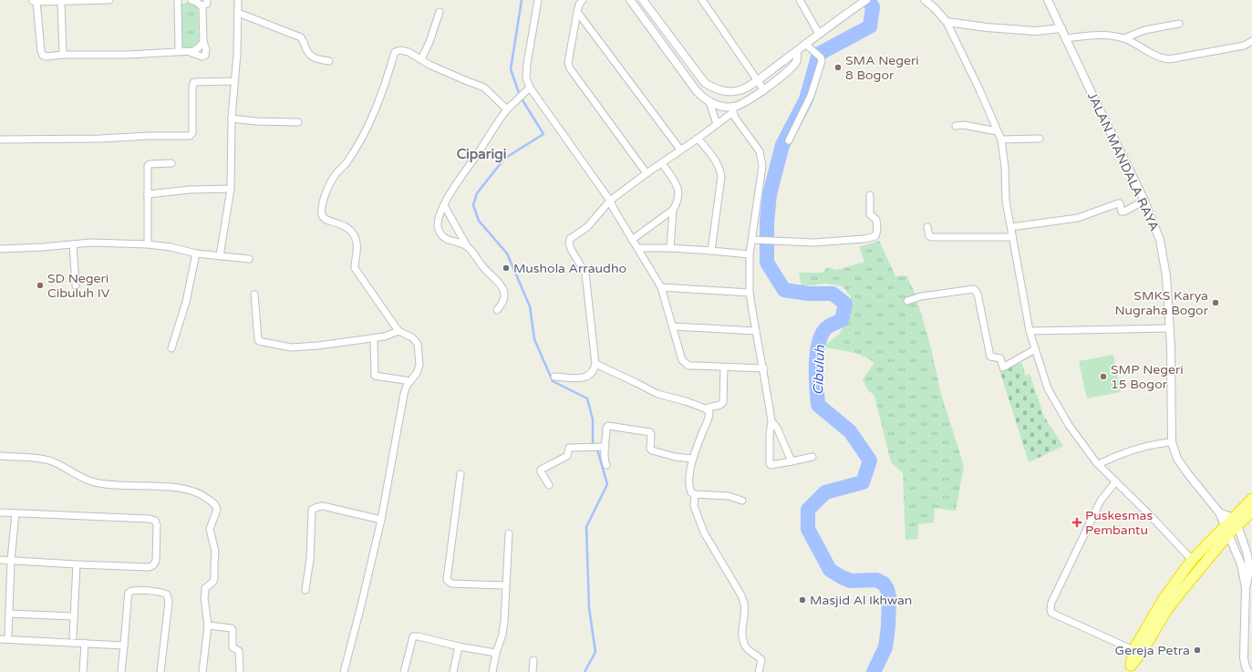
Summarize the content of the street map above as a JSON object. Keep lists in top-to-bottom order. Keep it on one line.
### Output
{"streets":{"street":["JALAN MANDALA RAYA"]},"districts":["Ciparigi"],"water":["Cibuluh"],"places":{"other":["SMA Negeri 8 Bogor","Mushola Arraudho","SD Negeri Cibuluh IV","SMKS Karya Nugraha Bogor","SMP Negeri 15 Bogor","Masjid Al Ikhwan","Gereja Petra"],"health":["Puskesmas Pembantu"]}}
